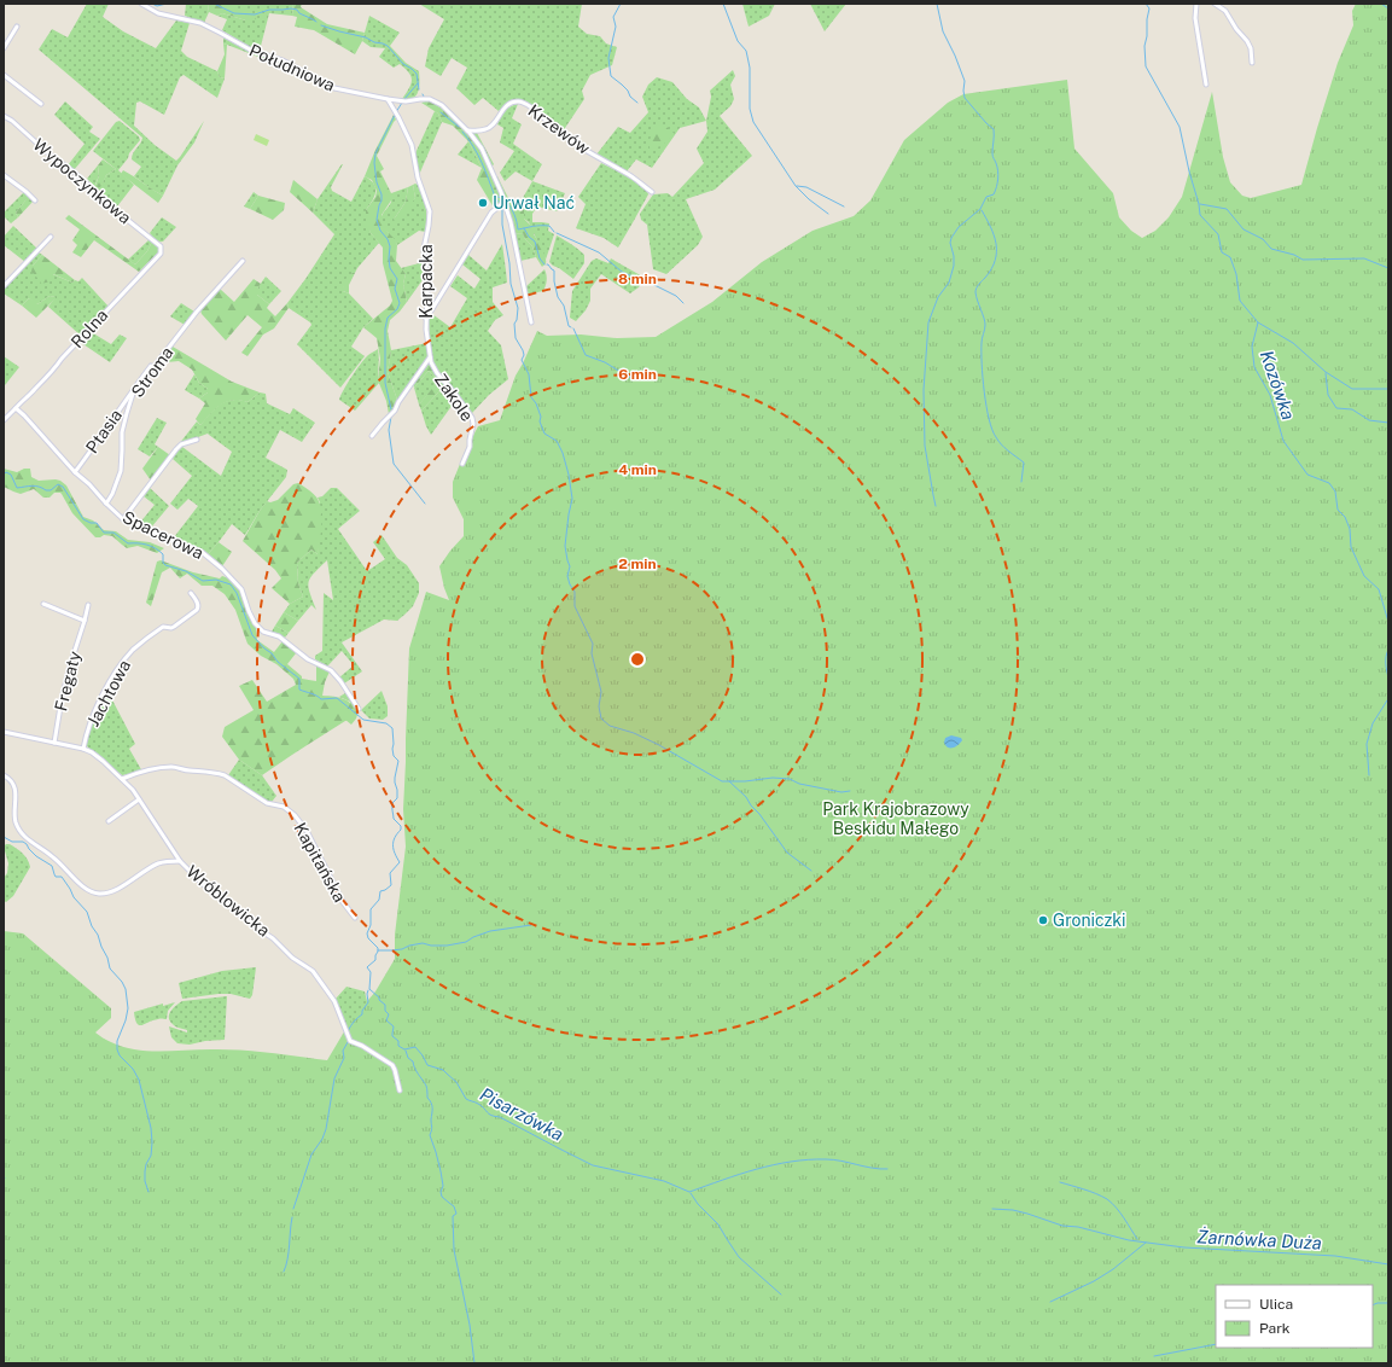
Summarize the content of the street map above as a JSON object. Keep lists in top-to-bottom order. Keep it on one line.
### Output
{"streets":{"street":["Południowa","Krzewów","Wypoczynkowa","Karpacka","Rolna","Stroma","Zakole","Ptasia","Spacerowa","Fregaty","Jachtowa","Kapitańska","Wróblowicka"]},"crossings":[["Południowa","Krzewów"],["Południowa","Karpacka"],["Wypoczynkowa","Rolna"],["Karpacka","Zakole"],["Rolna","Spacerowa"],["Stroma","Spacerowa"],["Ptasia","Spacerowa"],["Fregaty","Wróblowicka"],["Jachtowa","Wróblowicka"],["Kapitańska","Wróblowicka"]],"water":["Kozówka","Pisarzówka","Żarnówka Duża"],"parks":["Park Krajobrazowy Beskidu Małego"],"places":["Urwał Nać","Groniczki"],"legend":["Ulica","Park"],"rings":["8 min","6 min","4 min","2 min"]}
